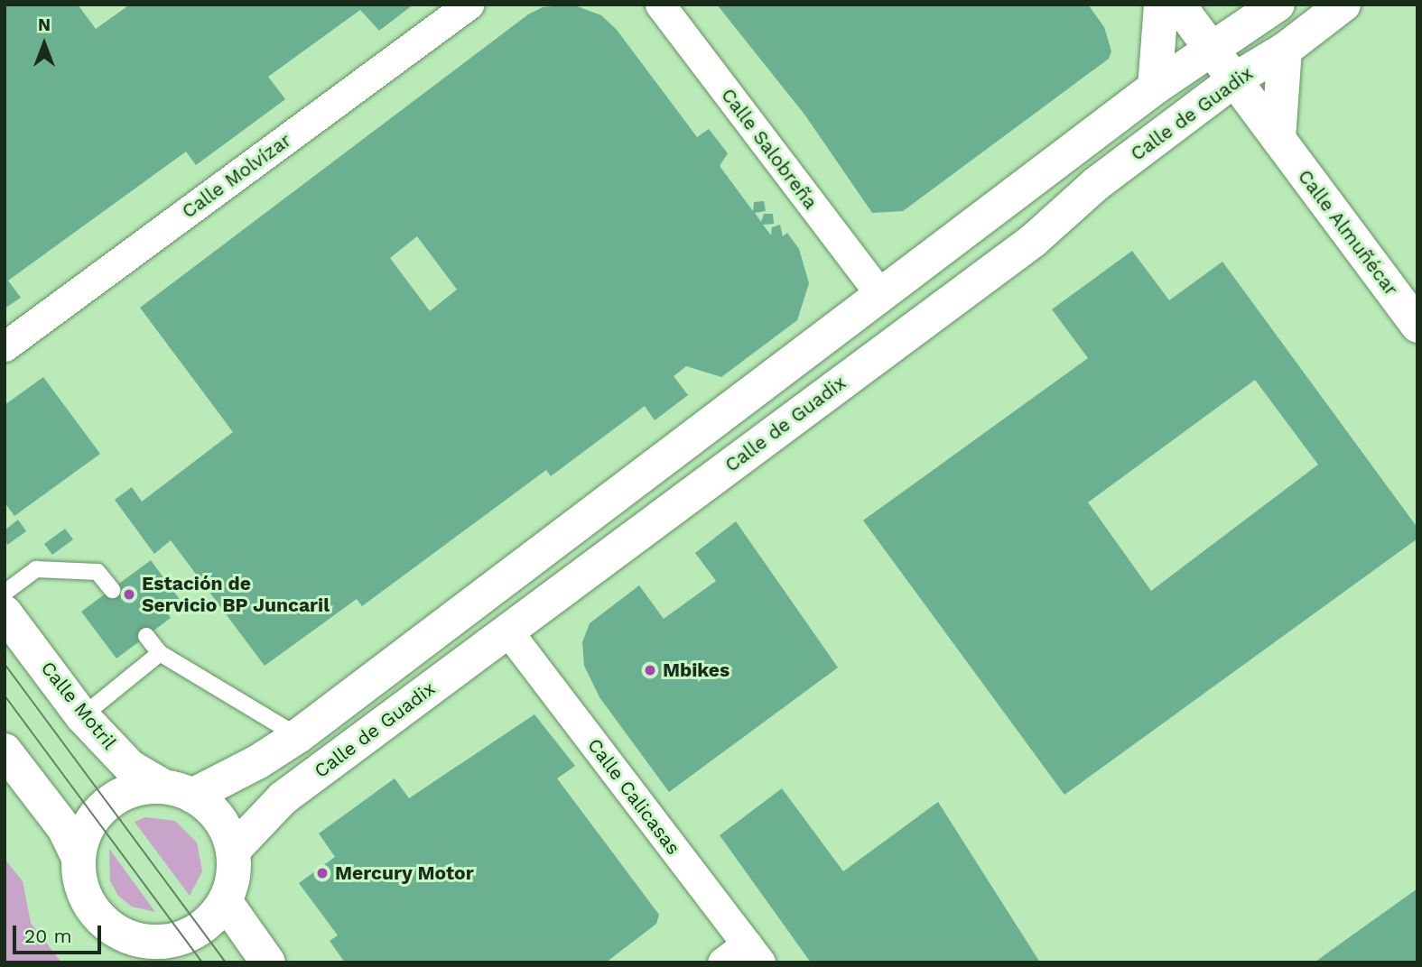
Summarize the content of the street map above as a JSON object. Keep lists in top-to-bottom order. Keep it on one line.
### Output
{"streets":{"street":["Calle de Guadix","Calle Salobreña","Calle Molvízar","Calle Almuñécar","Calle Motril","Calle Calicasas"]},"crossings":[["Calle de Guadix","Calle Salobreña"],["Calle de Guadix","Calle Almuñécar"],["Calle de Guadix","Calle Motril"],["Calle de Guadix","Calle Calicasas"]],"places":["Estación de Servicio BP Juncaril","Mbikes","Mercury Motor"],"scale_bar":"20 m","north":"top"}
